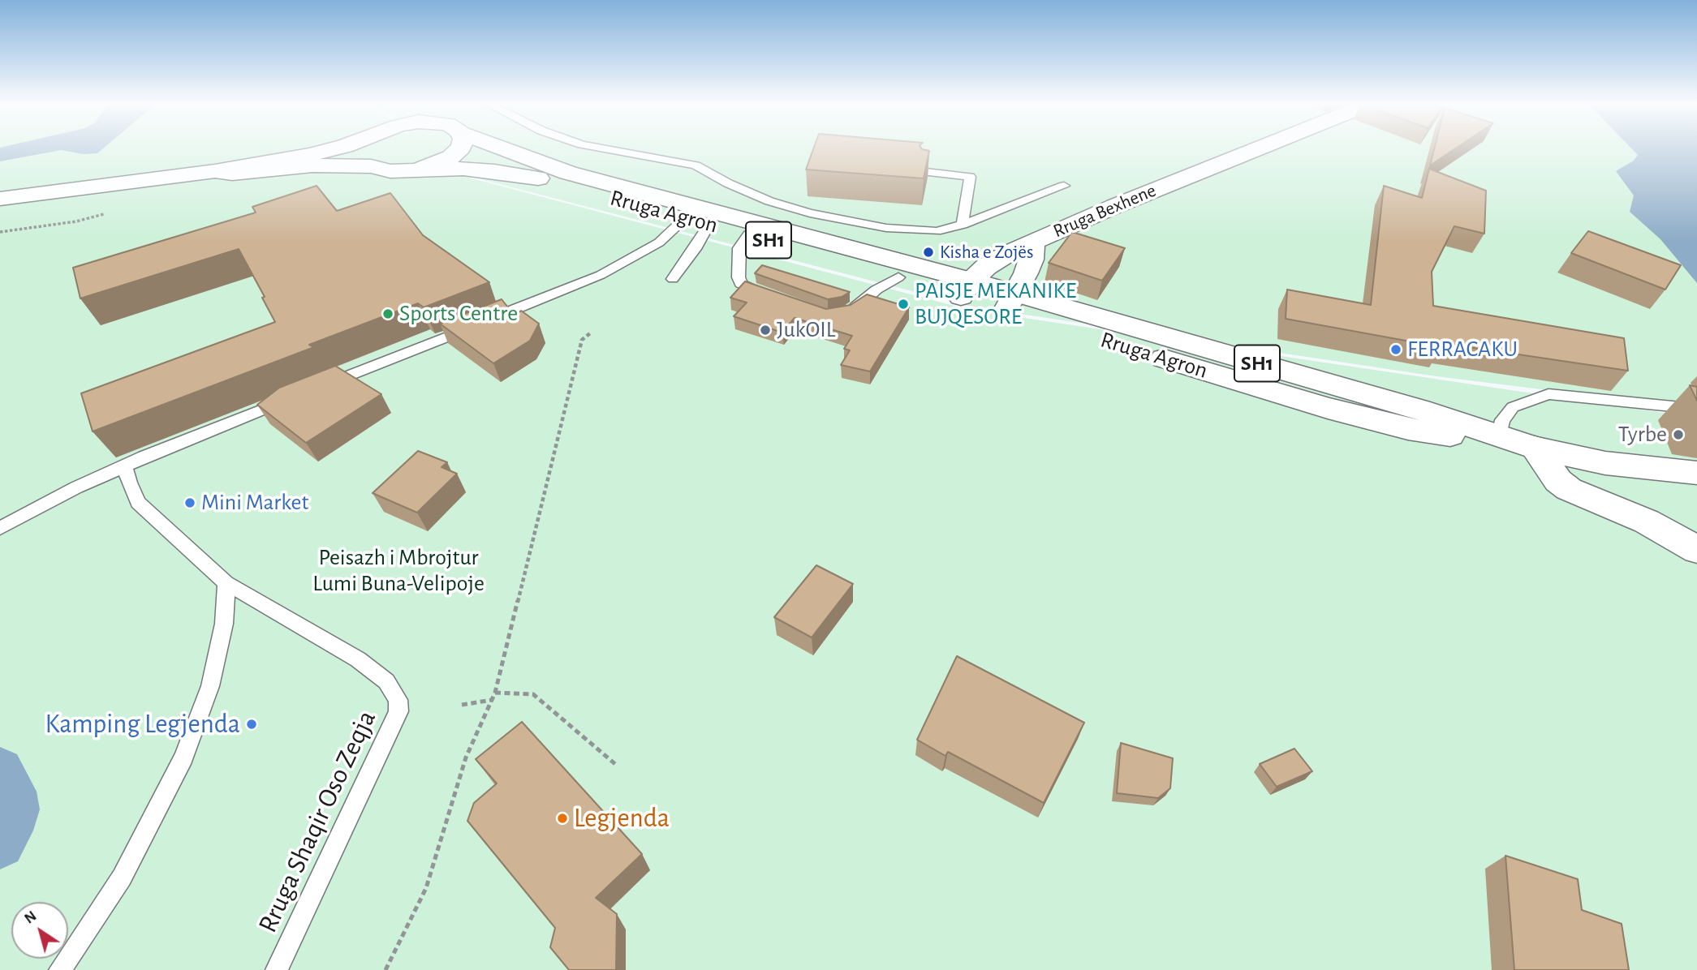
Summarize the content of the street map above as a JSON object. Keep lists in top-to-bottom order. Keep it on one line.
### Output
{"streets":{"main road":["Rruga Bexhene","Rruga Agron","SH1"],"lane":["Rruga Shaqir Oso Zeqja"]},"crossings":[["Rruga Bexhene","Rruga Agron"]],"parks":["Peisazh i Mbrojtur Lumi Buna-Velipoje"],"places":["Kisha e Zojës","PAISJE MEKANIKE BUJQESORE","Sports Centre","JukOIL","FERRACAKU","Tyrbe","Mini Market","Kamping Legjenda","Legjenda"],"north":"top left"}
